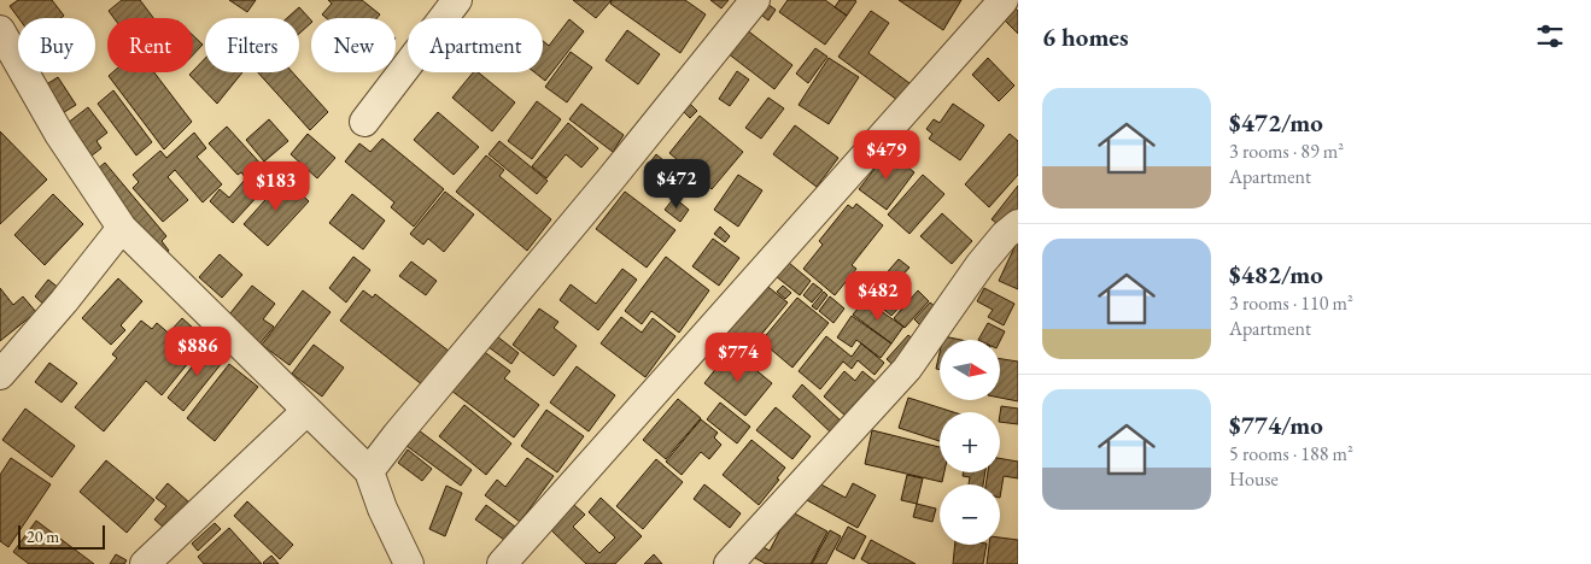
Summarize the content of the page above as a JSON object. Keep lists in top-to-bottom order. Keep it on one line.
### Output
{"scale_bar":"20 m","north":"right","page":{"heading":"6 homes","chip":["Buy","Rent","Filters","New","Apartment"],"list":[{"name":"$472/mo","note":"3 rooms · 89 m² · Apartment"},{"name":"$482/mo","note":"3 rooms · 110 m² · Apartment"},{"name":"$774/mo","note":"5 rooms · 188 m² · House"}],"price":["$479","$472","$183","$482","$886","$774"],"map_buttons":["+","−"],"scale":"20 m"}}
